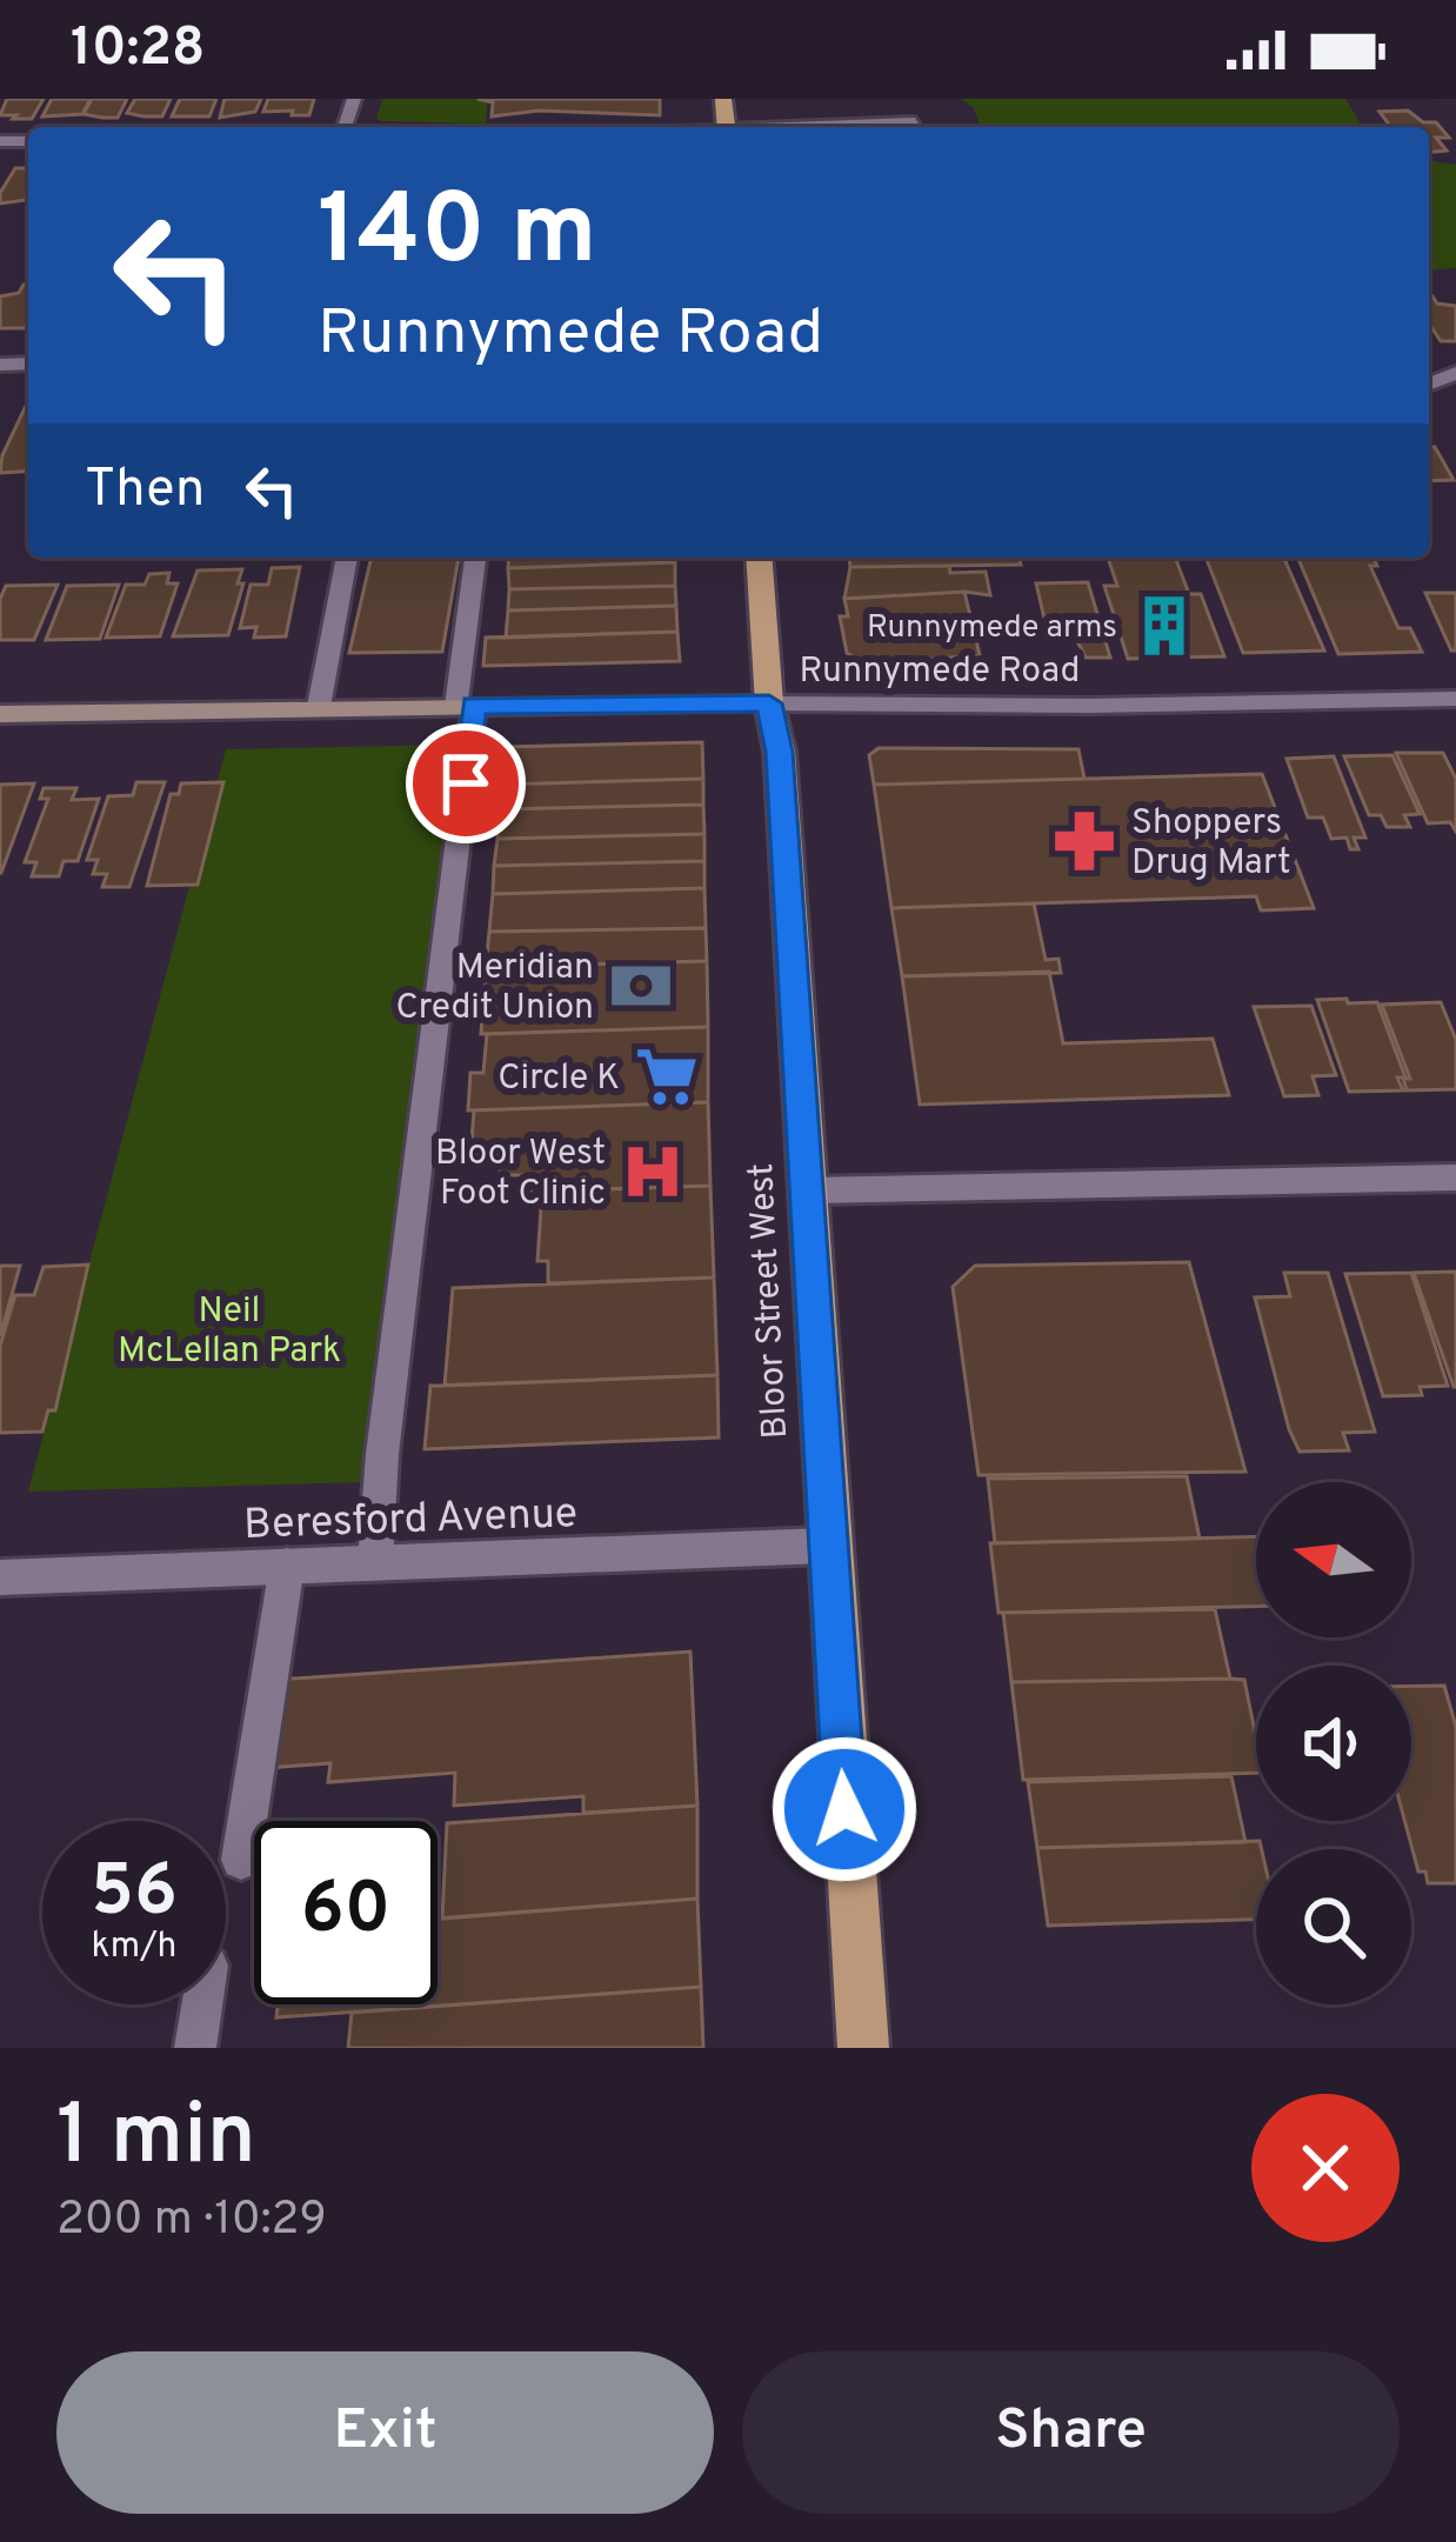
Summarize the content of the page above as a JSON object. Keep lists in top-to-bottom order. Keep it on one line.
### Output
{"streets":{"main road":["Bloor Street West"],"street":["Runnymede Road","Beresford Avenue"]},"crossings":[["Runnymede Road","Bloor Street West"],["Bloor Street West","Beresford Avenue"]],"parks":["Neil McLellan Park"],"places":{"building":["Runnymede arms"],"pharmacy":["Shoppers Drug Mart"],"bank":["Meridian Credit Union"],"supermarket":["Circle K"],"hospital":["Bloor West Foot Clinic"]},"north":"left","page":{"status":"10:28","turn":["140 m","Runnymede Road"],"then":"Then","speed":"56 km/h","limit":"60","heading":["1 min","200 m · 10:29"],"buttons":["Exit","Share"]}}
